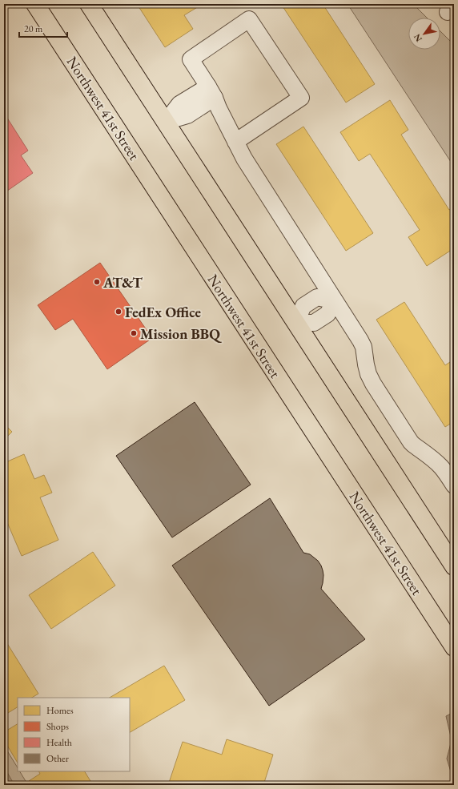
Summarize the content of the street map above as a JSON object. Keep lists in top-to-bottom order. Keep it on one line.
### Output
{"streets":{"main road":["Northwest 41st Street"]},"places":["AT&T","FedEx Office","Mission BBQ"],"legend":["Homes","Shops","Health","Other"],"scale_bar":"20 m","north":"bottom left"}
